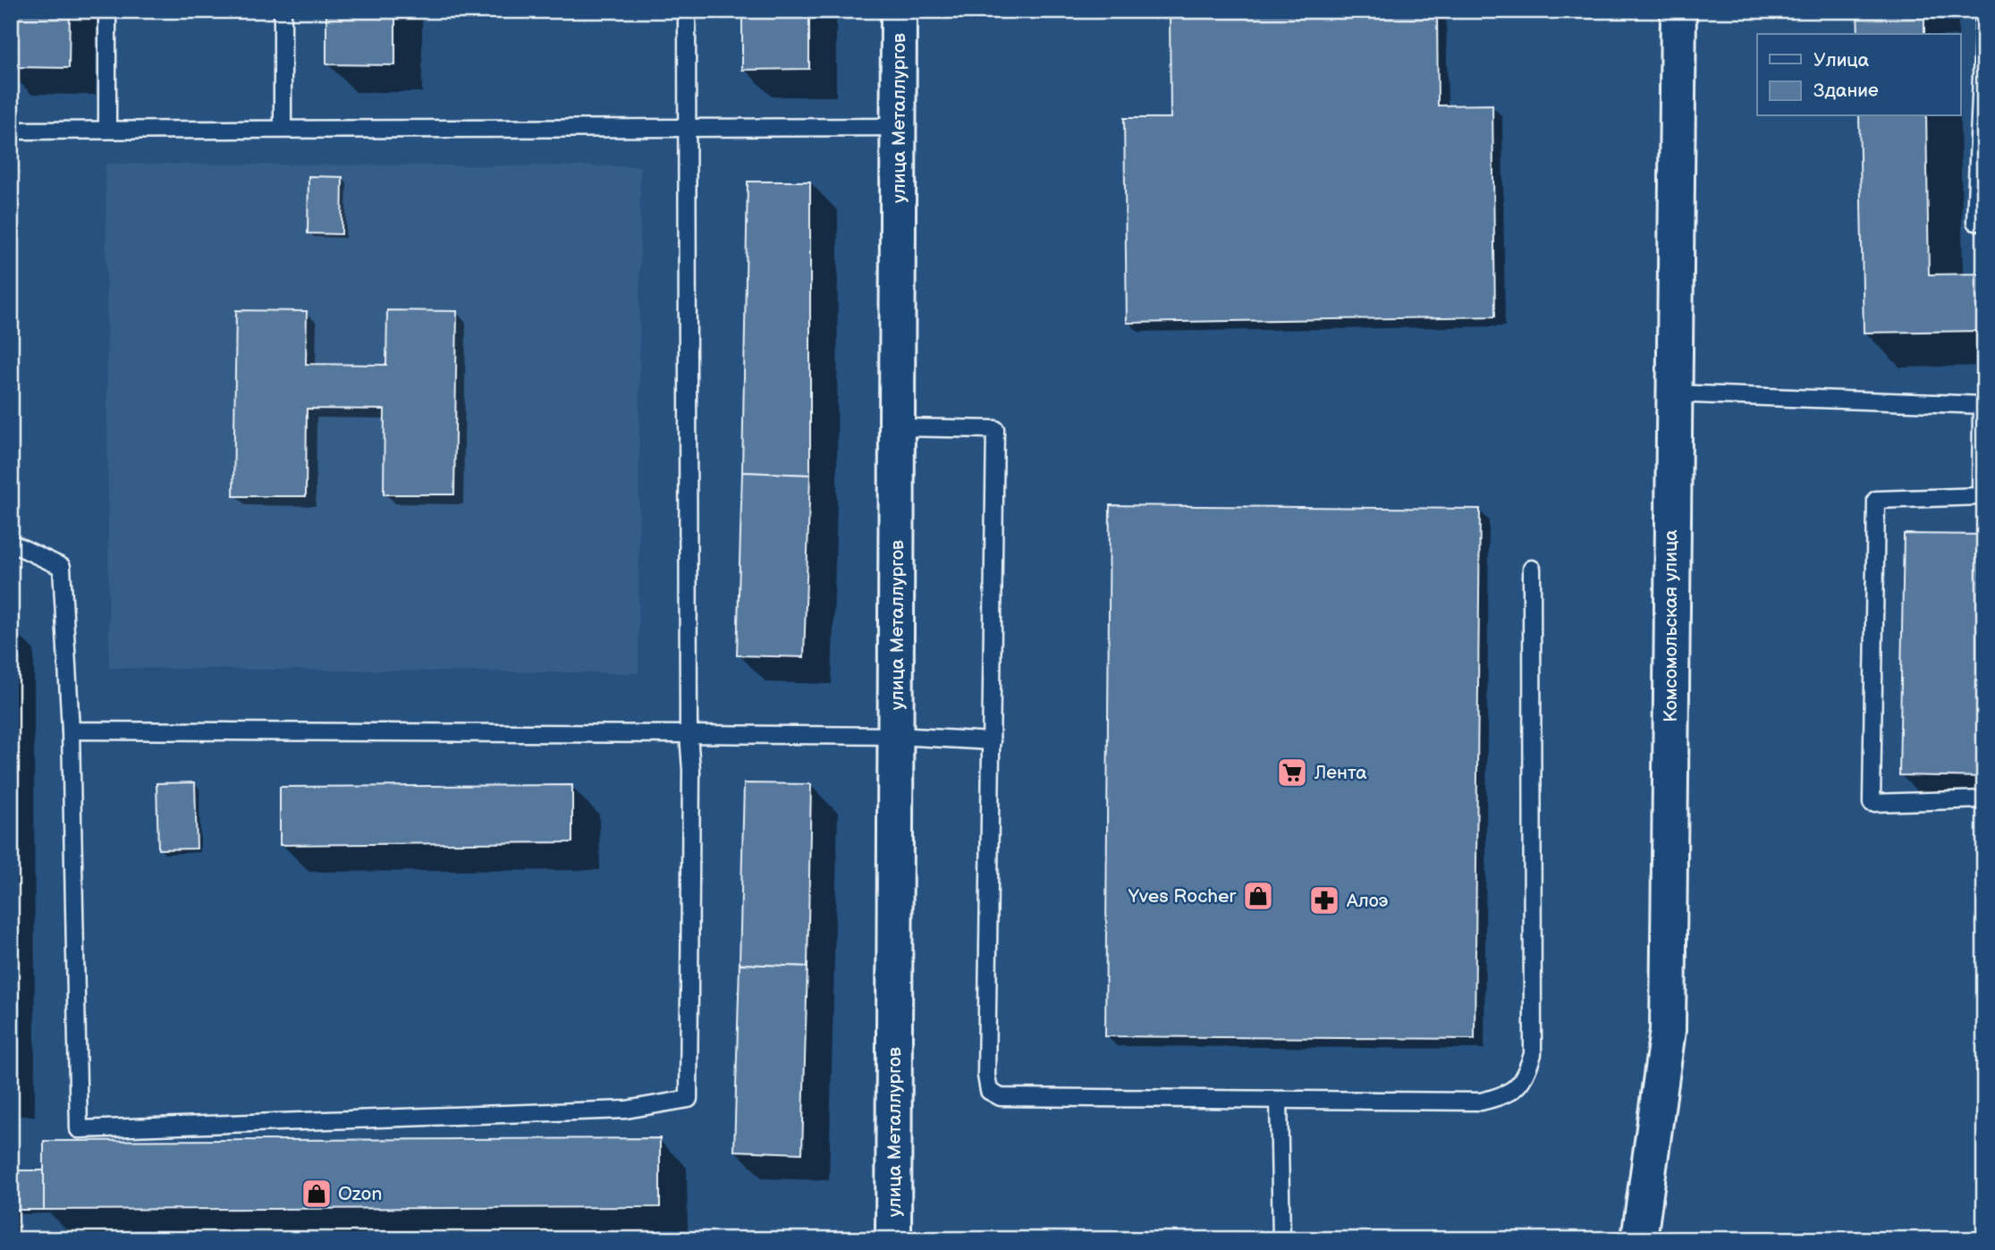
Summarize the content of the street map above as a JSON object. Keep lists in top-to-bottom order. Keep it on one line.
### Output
{"streets":{"street":["улица Металлургов","Комсомольская улица"]},"places":{"supermarket":["Лента"],"shop":["Yves Rocher","Ozon"],"pharmacy":["Алоэ"]},"legend":["Улица","Здание"]}
